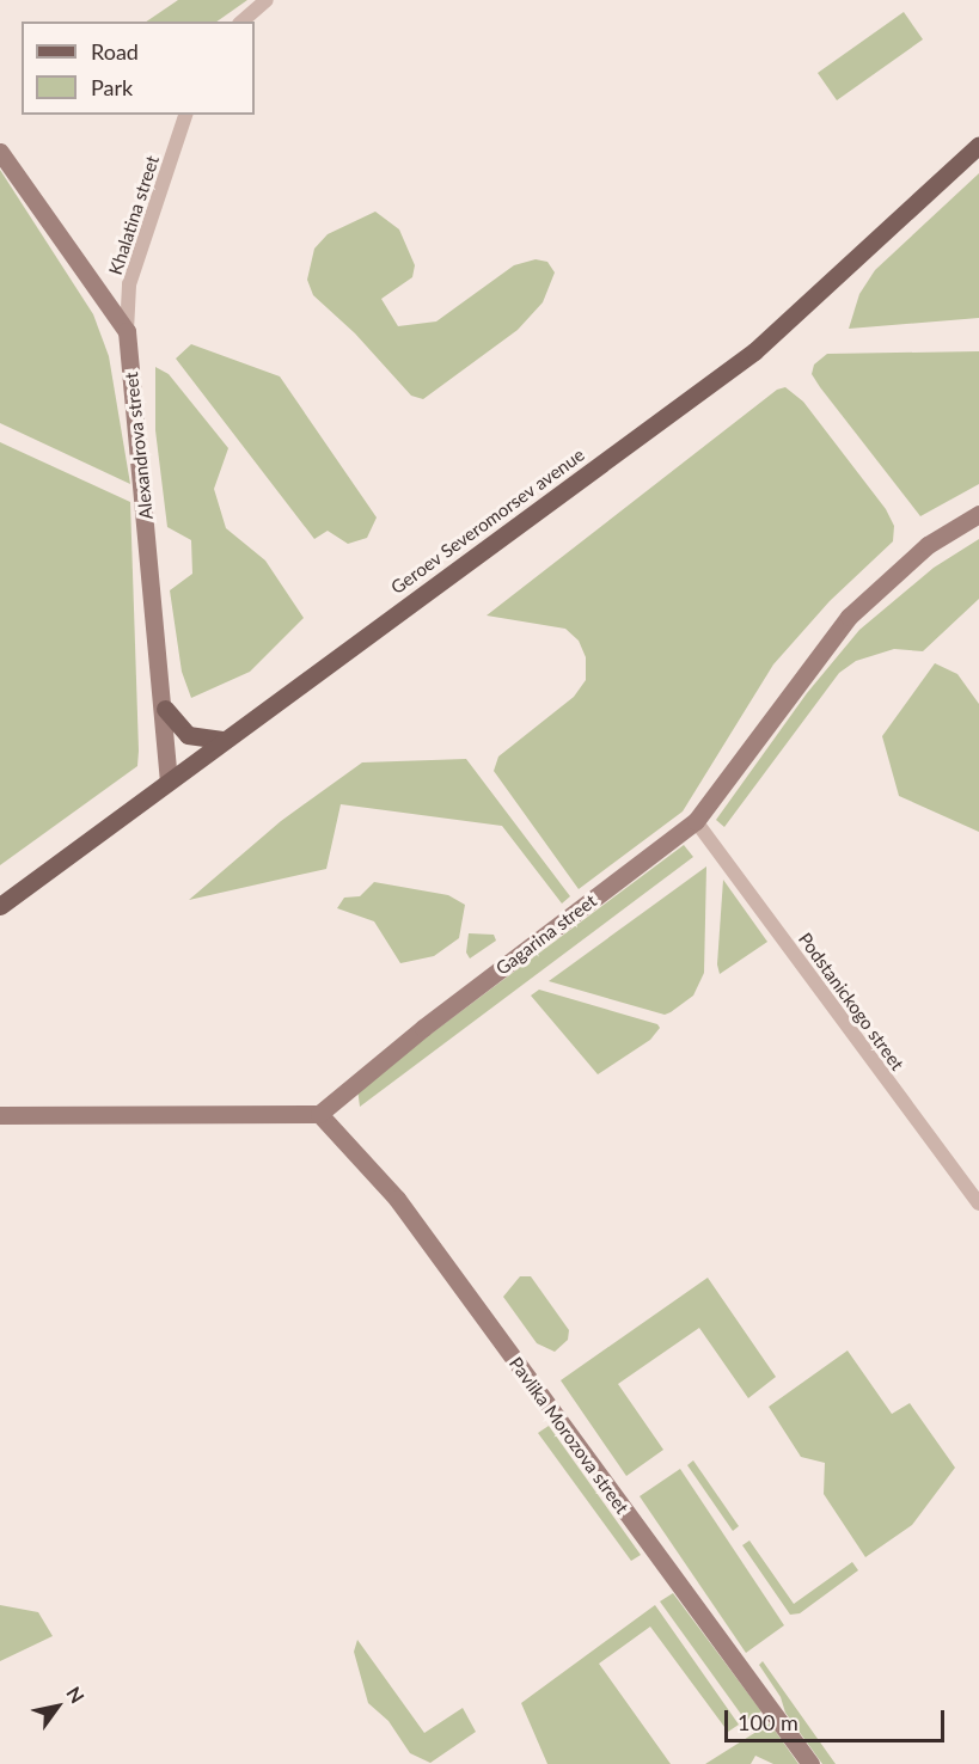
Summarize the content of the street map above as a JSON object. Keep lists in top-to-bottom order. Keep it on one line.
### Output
{"streets":{"main road":["Geroev Severomorsev avenue"],"street":["Khalatina street","Alexandrova street","Gagarina street","Podstanickogo street","Pavlika Morozova street"]},"crossings":[["Khalatina street","Alexandrova street"],["Alexandrova street","Geroev Severomorsev avenue"],["Gagarina street","Podstanickogo street"],["Gagarina street","Pavlika Morozova street"]],"legend":["Road","Park"],"scale_bar":"100 m","north":"top right"}
